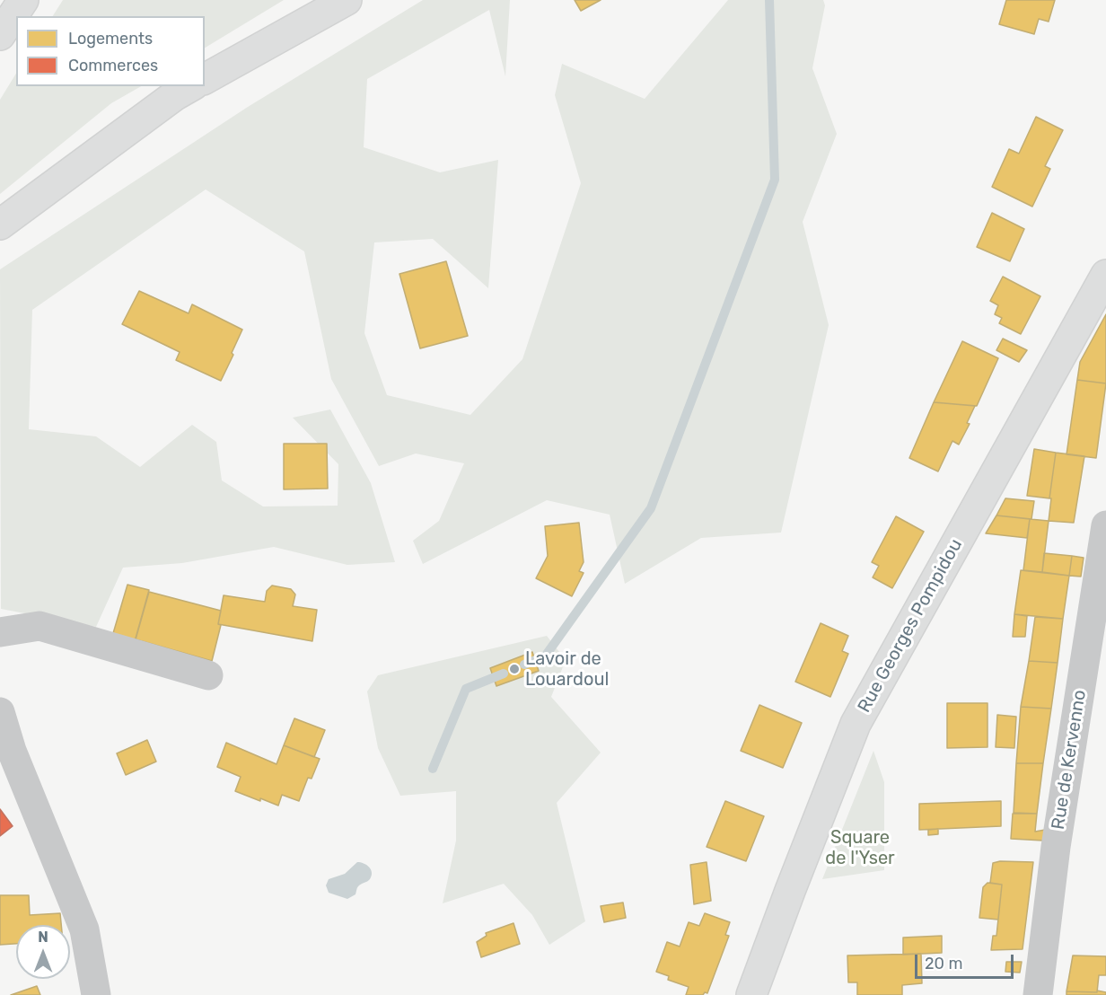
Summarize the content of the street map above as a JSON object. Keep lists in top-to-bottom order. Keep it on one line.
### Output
{"streets":{"main road":["Rue Georges Pompidou"],"street":["Rue de Kervenno"]},"parks":["Square de l'Yser"],"places":["Lavoir de Louardoul"],"legend":["Logements","Commerces"],"scale_bar":"20 m","north":"top"}
